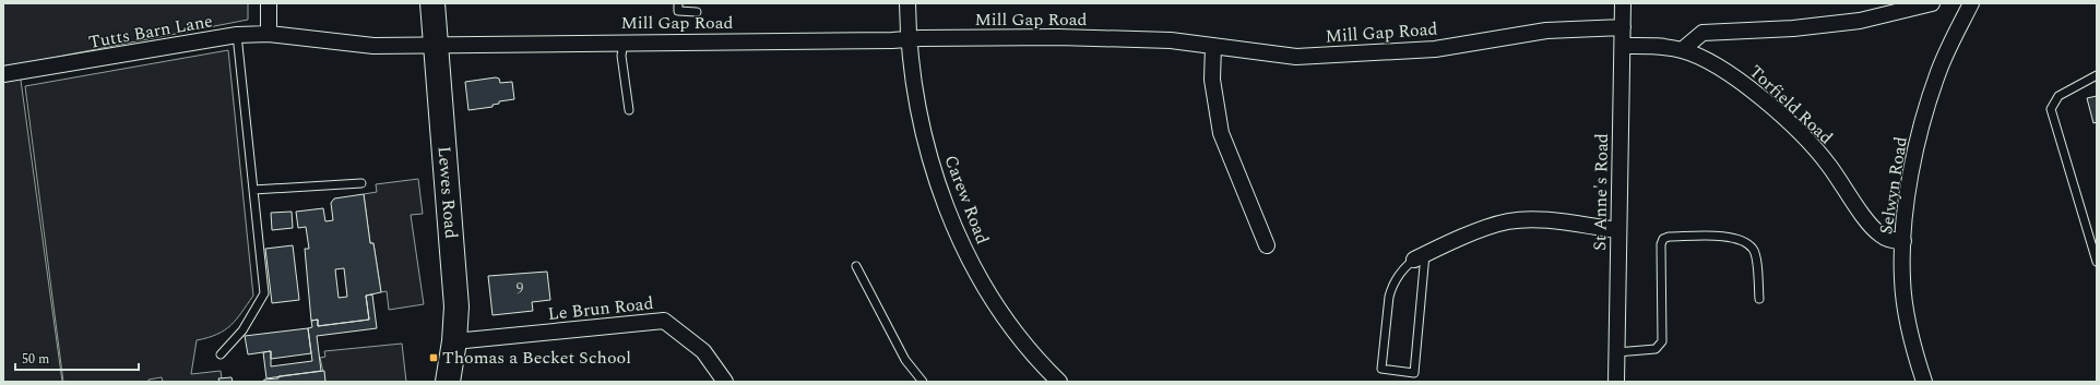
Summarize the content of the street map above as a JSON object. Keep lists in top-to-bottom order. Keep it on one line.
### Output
{"streets":{"main road":["Lewes Road"],"street":["Mill Gap Road","Tutts Barn Lane","Torfield Road","Selwyn Road","St Anne's Road","Carew Road","Le Brun Road"]},"crossings":[["Mill Gap Road","Tutts Barn Lane"],["Mill Gap Road","St Anne's Road"],["Mill Gap Road","Lewes Road"],["Mill Gap Road","Carew Road"],["Tutts Barn Lane","Lewes Road"],["Torfield Road","Selwyn Road"],["Torfield Road","St Anne's Road"],["Lewes Road","Le Brun Road"]],"places":{"transit":["Thomas a Becket School"]},"house_numbers":["9"],"scale_bar":"50 m"}
